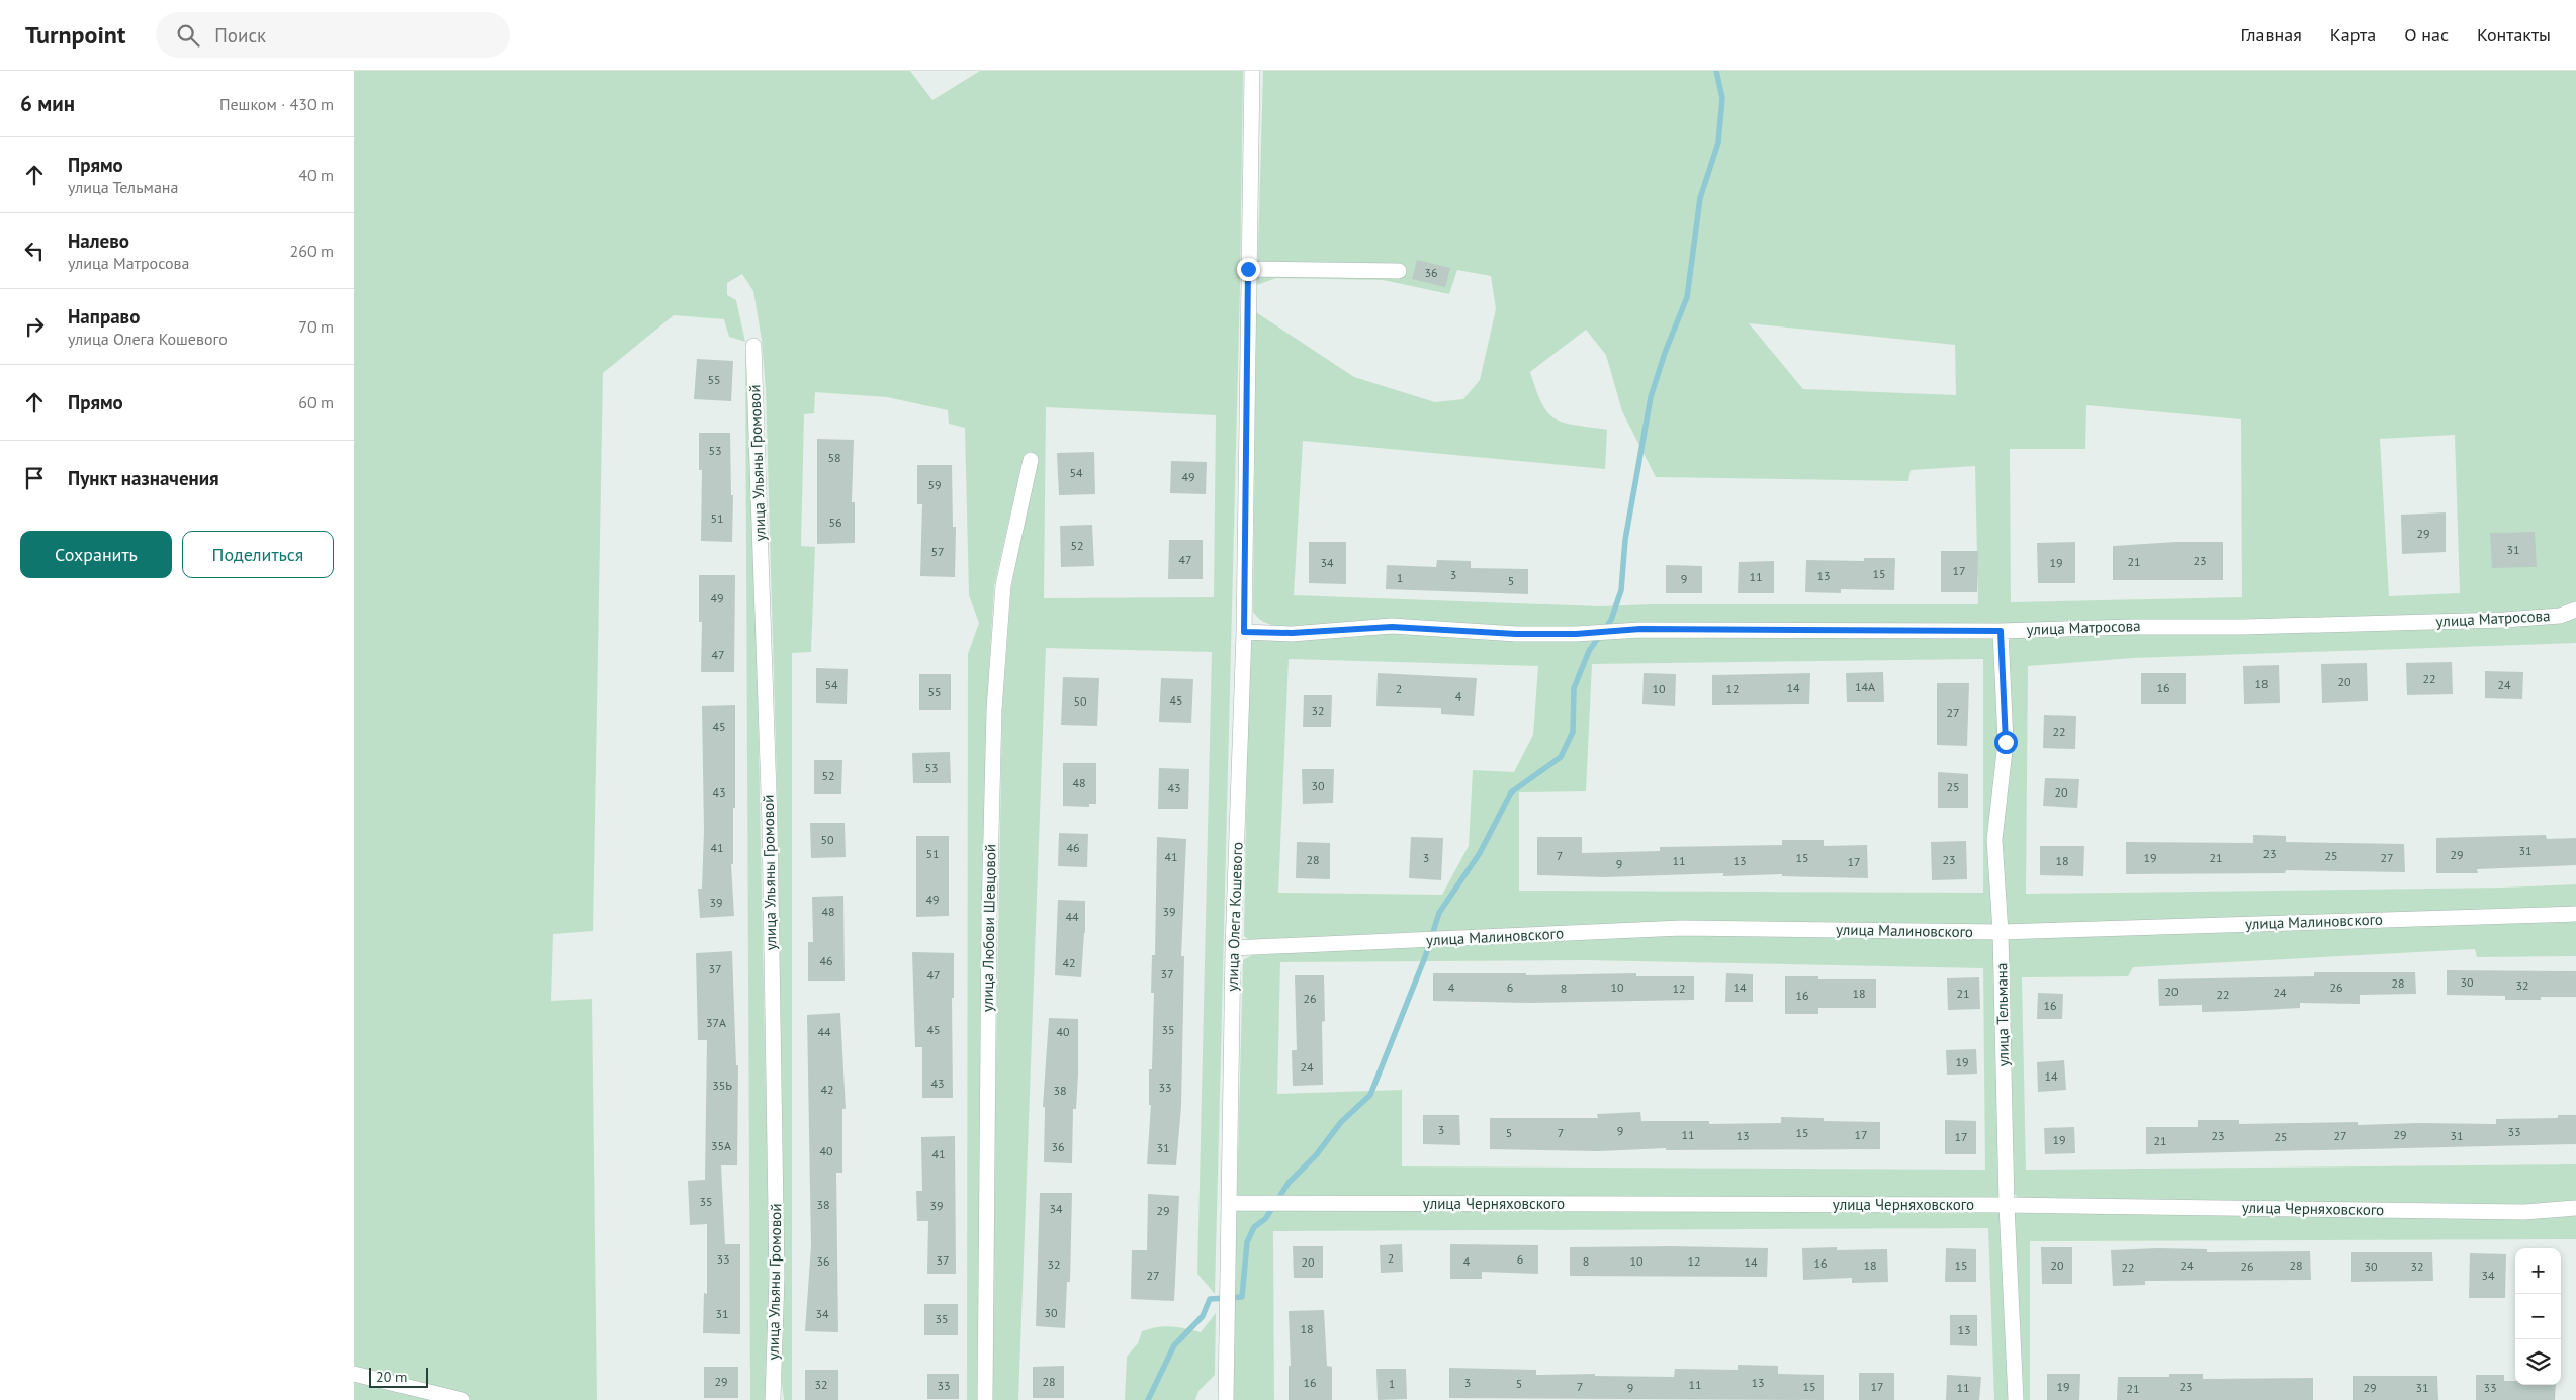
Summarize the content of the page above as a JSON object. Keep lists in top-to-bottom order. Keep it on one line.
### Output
{"streets":{"street":["улица Ульяны Громовой","улица Матросова","улица Олега Кошевого","улица Малиновского","улица Любови Шевцовой","улица Тельмана","улица Черняховского"]},"crossings":[["улица Матросова","улица Олега Кошевого"],["улица Матросова","улица Тельмана"],["улица Олега Кошевого","улица Малиновского"],["улица Олега Кошевого","улица Черняховского"],["улица Малиновского","улица Тельмана"],["улица Тельмана","улица Черняховского"]],"house_numbers":["36","55","53","58","54","49","59","51","56","29","52","31","57","47","23","21","34","19","17","15","3","13","11","1","9","5","49","47","22","20","18","54","24","14А","14","16","2","10","12","55","4","45","50","32","27","45","22","53","52","48","30","25","43","43","20","50","41","46","31","51","23","29","7","25","41","3","15","19","21","27","28","23","11","13","18","17","9","49","39","48","39","44","46","42","37","37","47","30","28","32","4","6","10","14","26","8","12","20","24","18","21","22","16","26","16","37А","45","35","44","40","19","24","14","43","35Ь","33","42","38","3","9","33","5","7","15","11","17","29","13","23","27","31","17","25","19","21","35А","36","31","40","41","35","38","39","34","29","2","33","6","37","36","4","8","10","12","20","14","16","32","18","15","20","24","28","26","30","32","22","27","34","30","31","34","35","18","13","29","28","16","3","13","1","5","32","11","33","7","15","17","19","23","9","11","29","31","33","21"],"scale_bar":"20 m","page":{"header":"Turnpoint","search":"Поиск","nav":["Главная","Карта","О нас","Контакты"],"heading":["6 мин","Пешком · 430 m"],"list":[["Прямо","улица Тельмана","40 m"],["Налево","улица Матросова","260 m"],["Направо","улица Олега Кошевого","70 m"],["Прямо","60 m"],"Пункт назначения"],"buttons":["Сохранить","Поделиться"],"map_buttons":["+","−"],"scale":"20 m"}}
